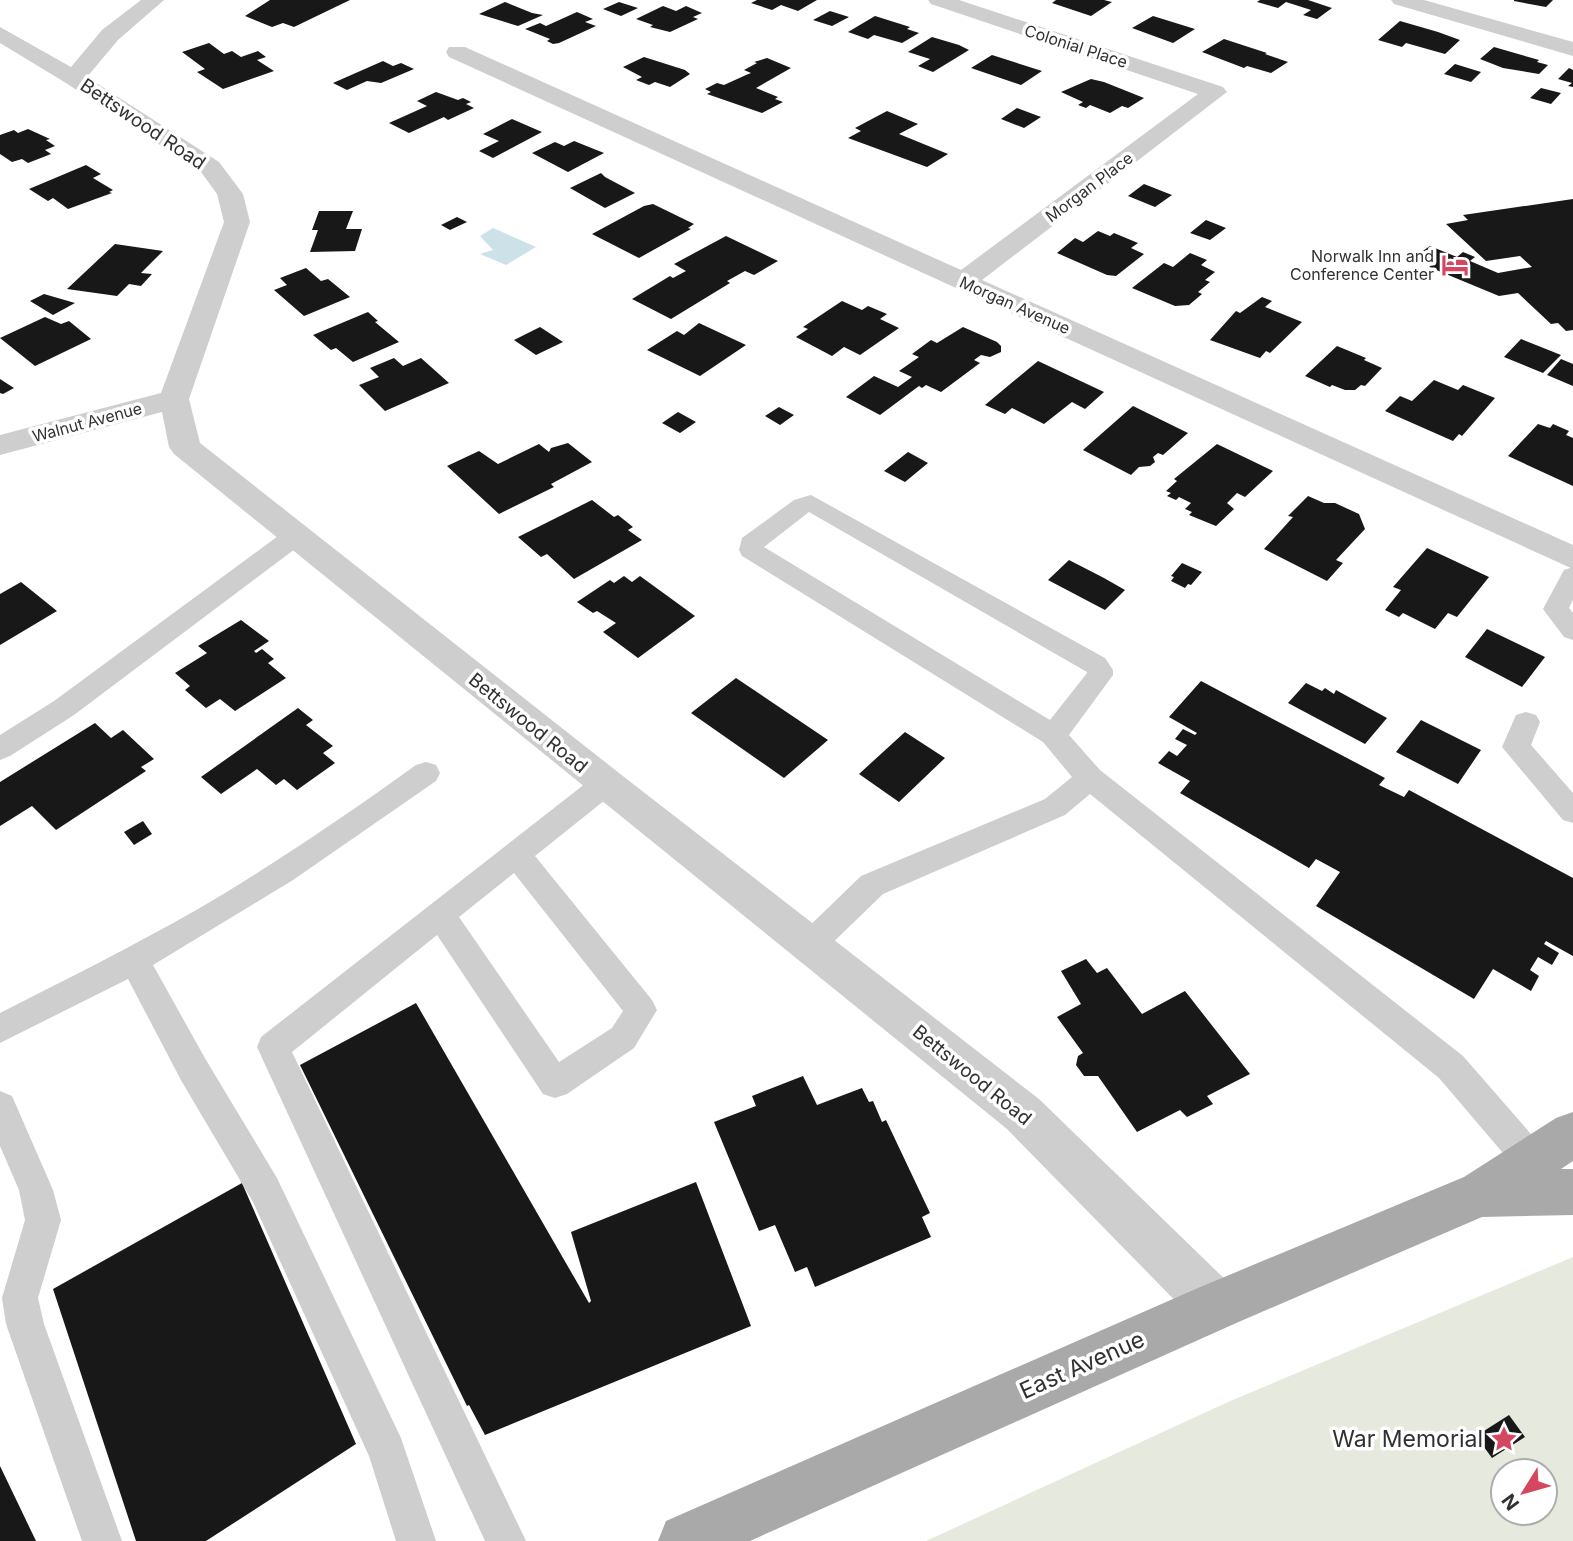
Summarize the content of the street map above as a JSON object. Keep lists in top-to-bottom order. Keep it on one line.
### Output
{"streets":{"main road":["East Avenue"],"street":["Colonial Place","Bettswood Road","Morgan Place","Morgan Avenue","Walnut Avenue"]},"crossings":[["Colonial Place","Morgan Place"],["Bettswood Road","Walnut Avenue"],["Bettswood Road","East Avenue"],["Morgan Place","Morgan Avenue"]],"places":{"hotel":["Norwalk Inn and Conference Center"],"place":["War Memorial"]},"north":"bottom left"}
